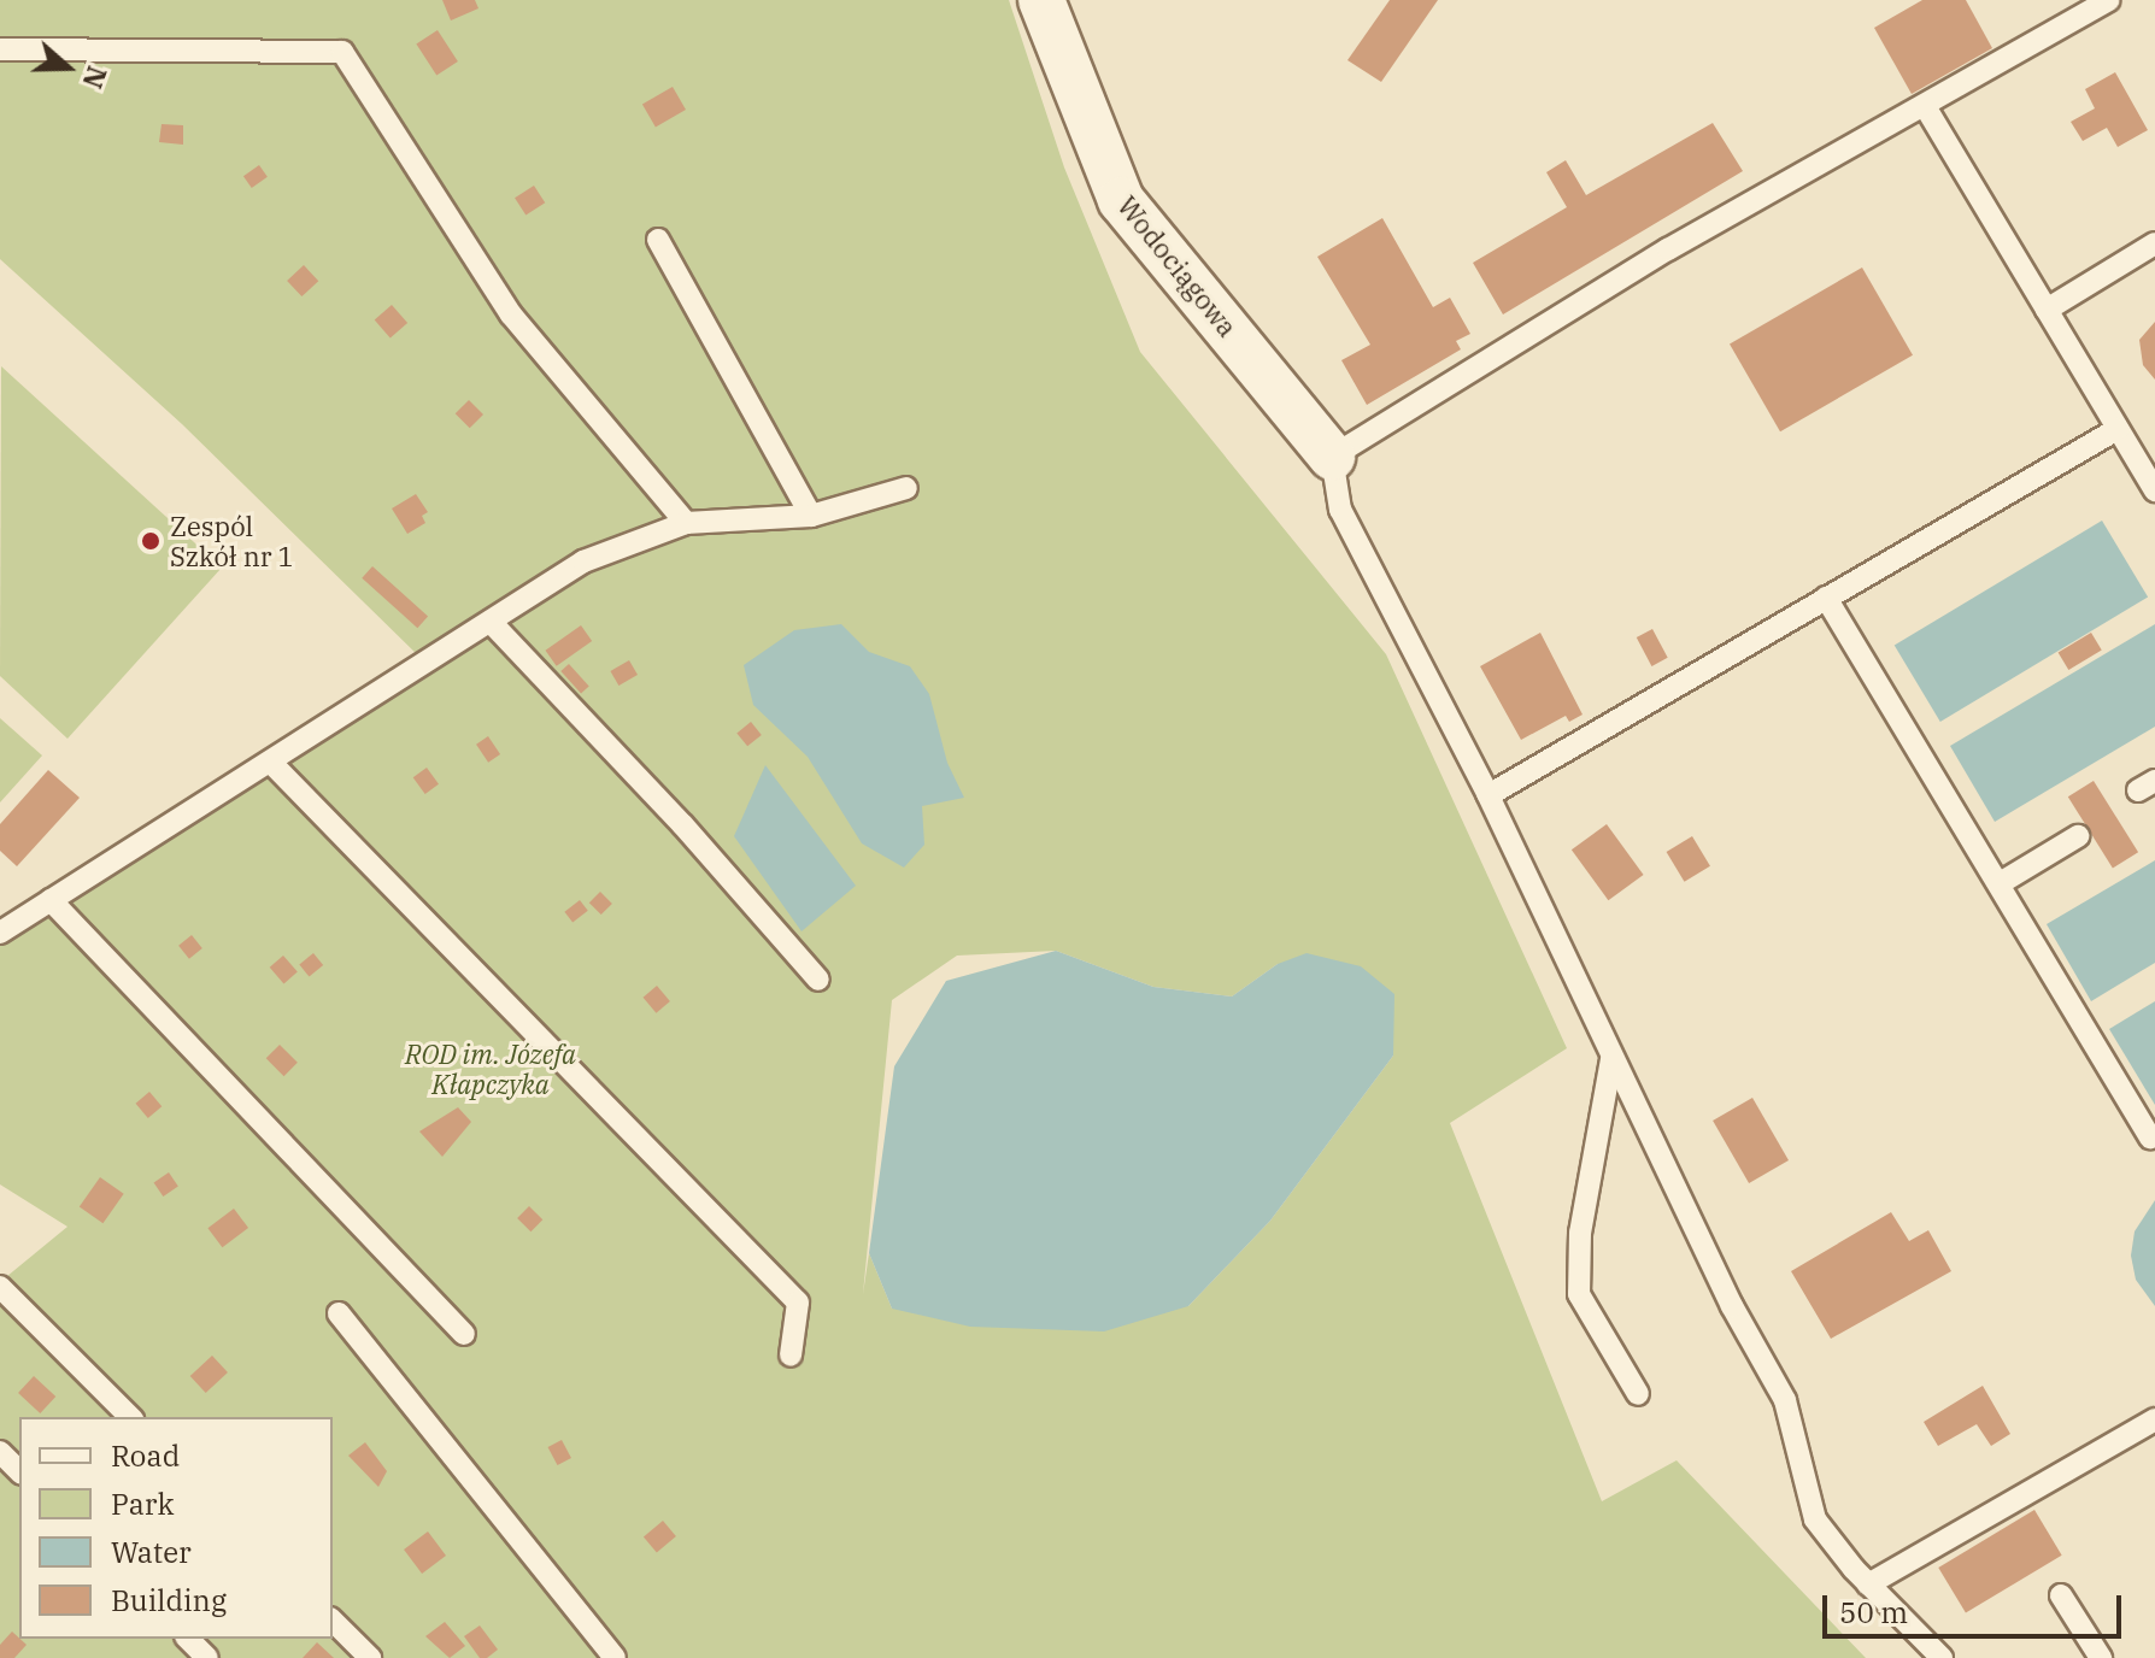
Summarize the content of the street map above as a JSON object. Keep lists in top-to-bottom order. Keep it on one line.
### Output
{"streets":{"street":["Wodociągowa"]},"parks":["ROD im. Józefa Kłapczyka"],"places":["Zespól Szkół nr 1"],"legend":["Road","Park","Water","Building"],"scale_bar":"50 m","north":"right"}
